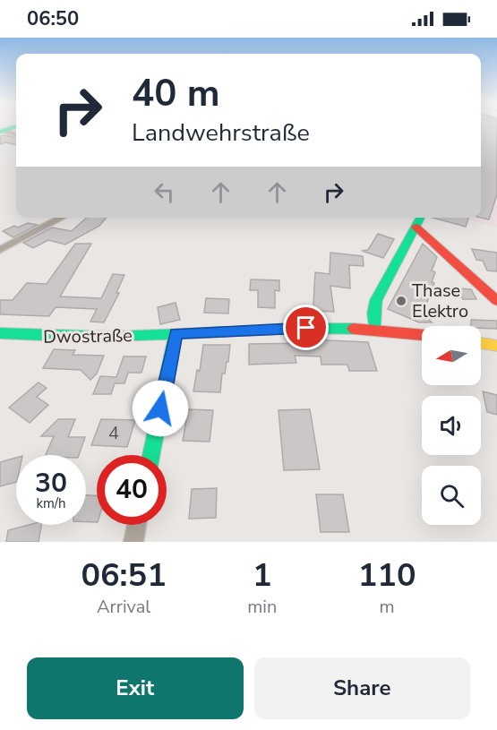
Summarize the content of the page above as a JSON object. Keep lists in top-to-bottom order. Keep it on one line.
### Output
{"streets":{"street":["Dwostraße"]},"places":["Thase Elektro"],"house_numbers":["4"],"north":"left","page":{"status":"06:50","turn":["40 m","Landwehrstraße"],"speed":"30 km/h","limit":"40","eta":["06:51","Arrival","1","min","110","m"],"buttons":["Exit","Share"]}}
